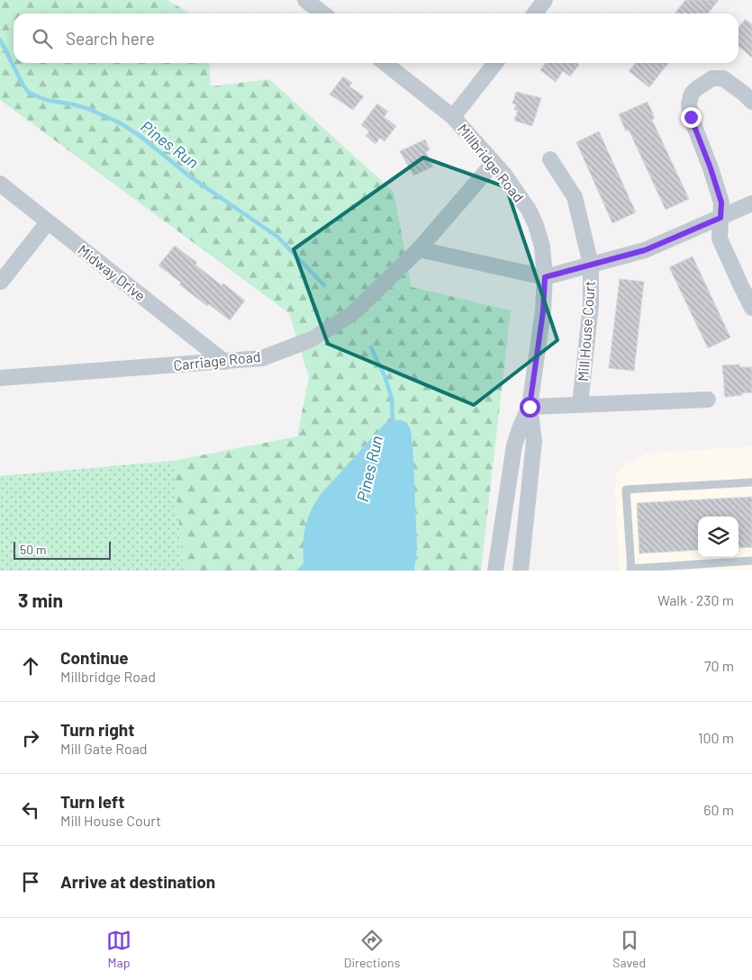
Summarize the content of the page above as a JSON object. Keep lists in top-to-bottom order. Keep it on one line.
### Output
{"streets":{"street":["Millbridge Road","Midway Drive","Mill House Court","Carriage Road"]},"crossings":[["Millbridge Road","Carriage Road"],["Midway Drive","Carriage Road"]],"water":["Pines Run"],"scale_bar":"50 m","page":{"search":"Search here","scale":"50 m","heading":["3 min","Walk · 230 m"],"list":[["Continue","Millbridge Road","70 m"],["Turn right","Mill Gate Road","100 m"],["Turn left","Mill House Court","60 m"],"Arrive at destination"],"nav":["Map","Directions","Saved"]}}
